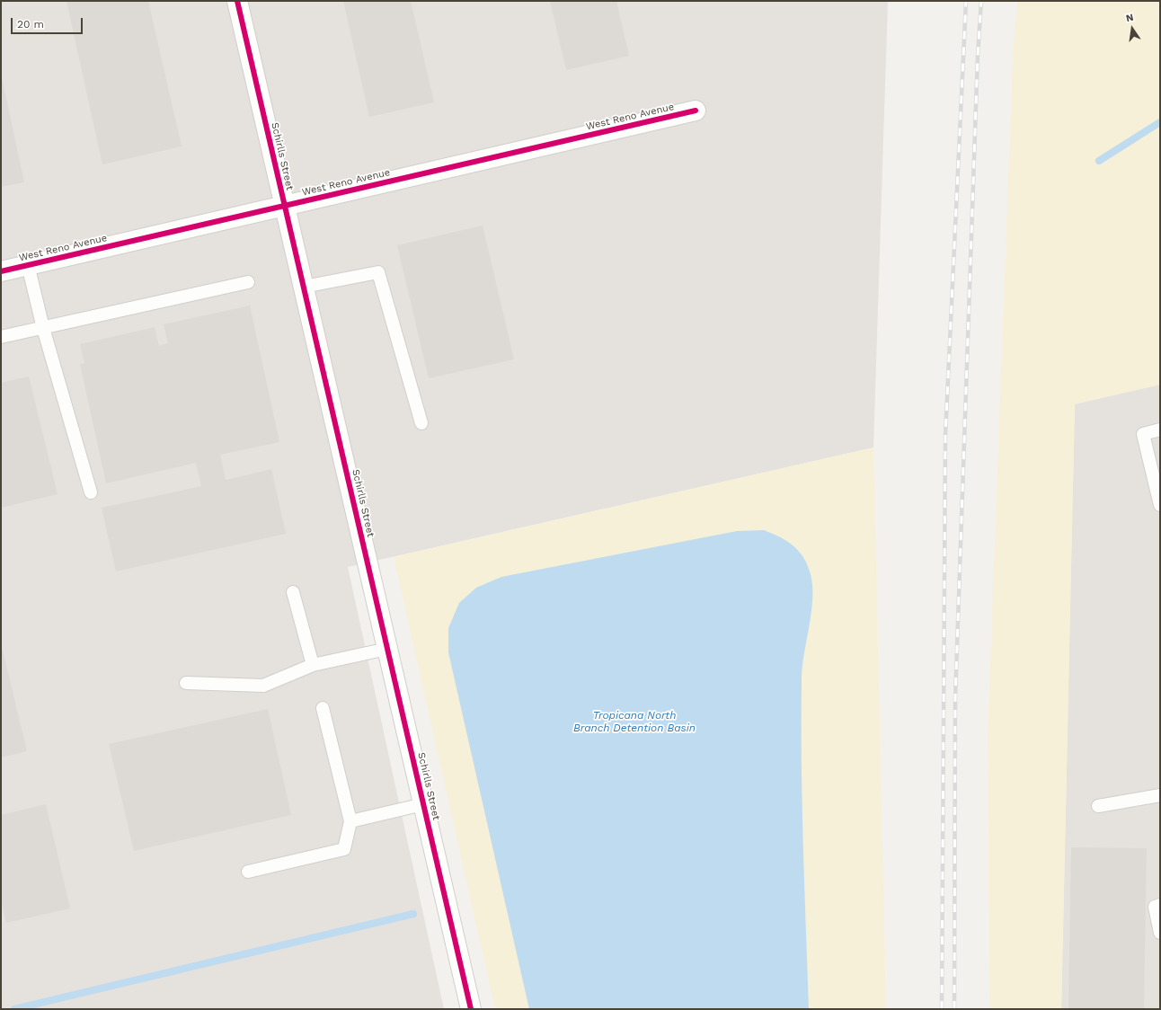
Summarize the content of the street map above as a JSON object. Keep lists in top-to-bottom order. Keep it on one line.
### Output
{"streets":{"street":["West Reno Avenue","Schirlls Street"]},"crossings":[["West Reno Avenue","Schirlls Street"]],"water":["Tropicana North Branch Detention Basin"],"scale_bar":"20 m","north":"top"}
